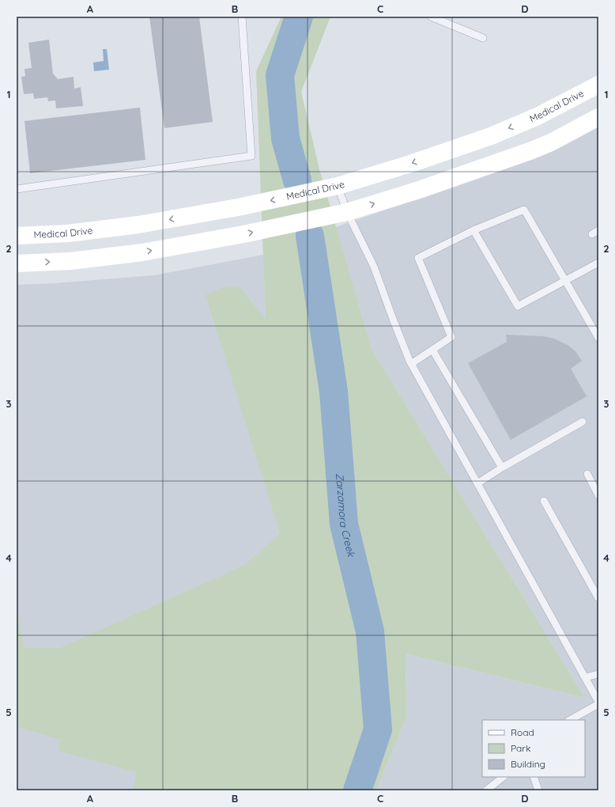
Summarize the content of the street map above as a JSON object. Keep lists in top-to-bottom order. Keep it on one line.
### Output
{"streets":{"street":["Medical Drive"]},"water":["Zarzamora Creek"],"legend":["Road","Park","Building"],"grid":{"columns":["A","B","C","D"],"rows":["1","2","3","4","5"]}}
